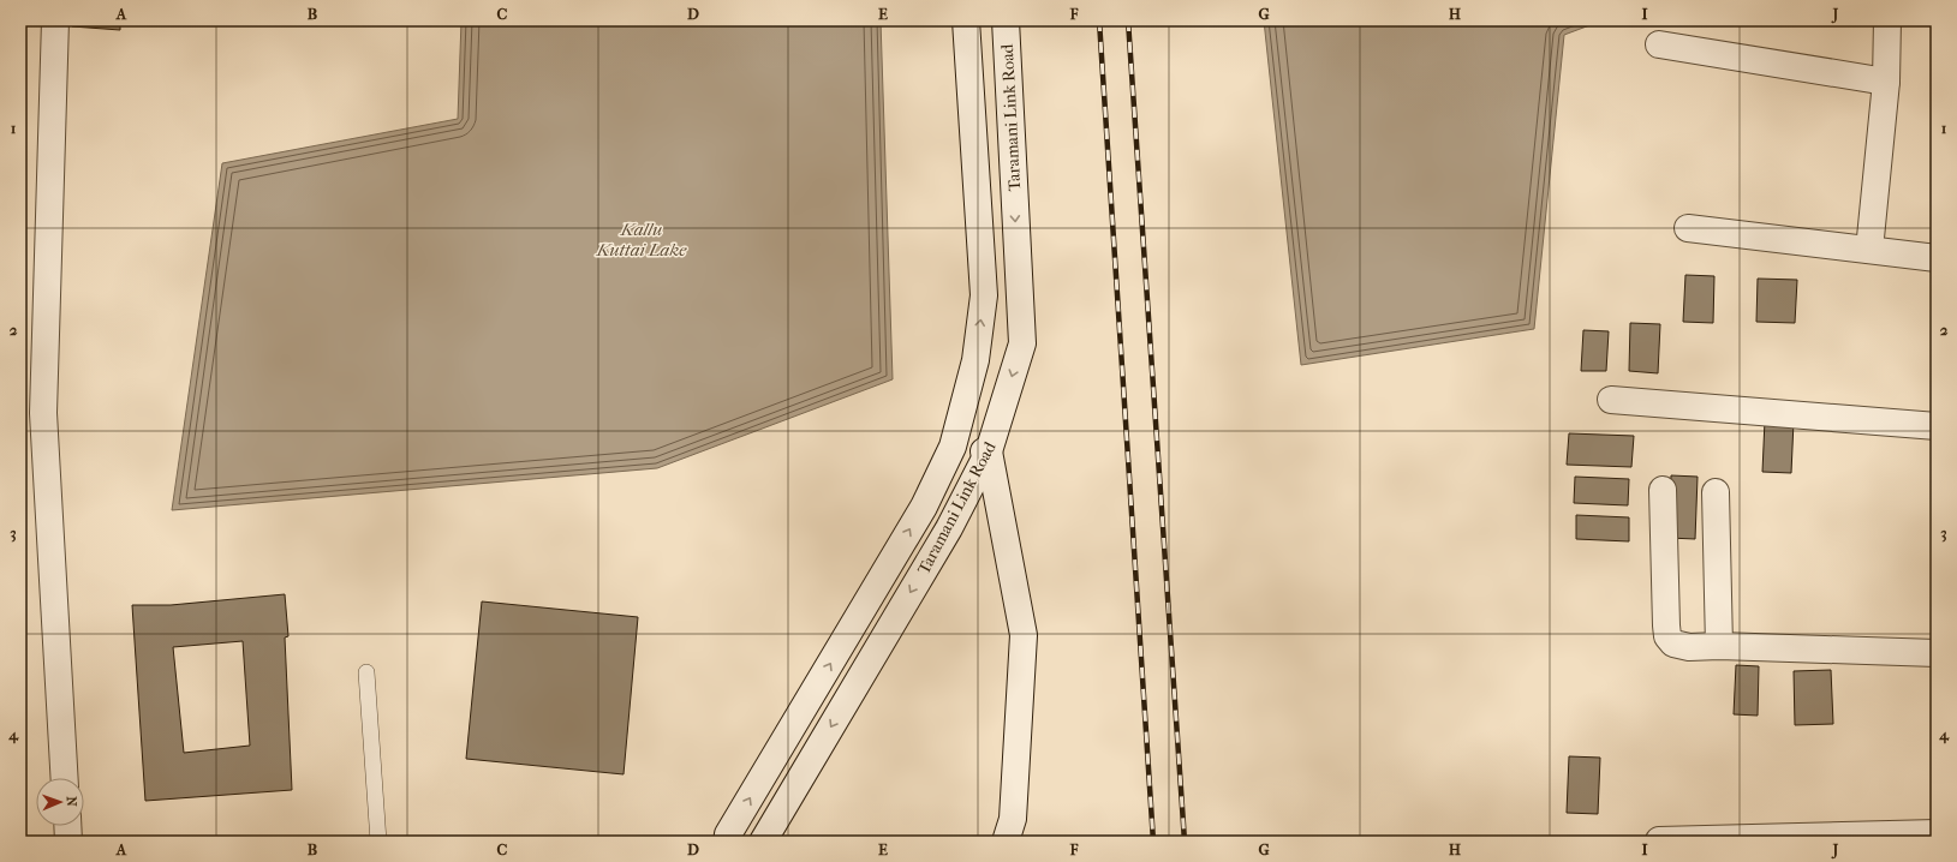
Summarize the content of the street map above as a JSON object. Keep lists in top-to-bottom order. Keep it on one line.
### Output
{"streets":{"street":["Taramani Link Road"]},"water":["Kallu Kuttai Lake"],"north":"right","grid":{"columns":["A","B","C","D","E","F","G","H","I","J"],"rows":["1","2","3","4"]}}
